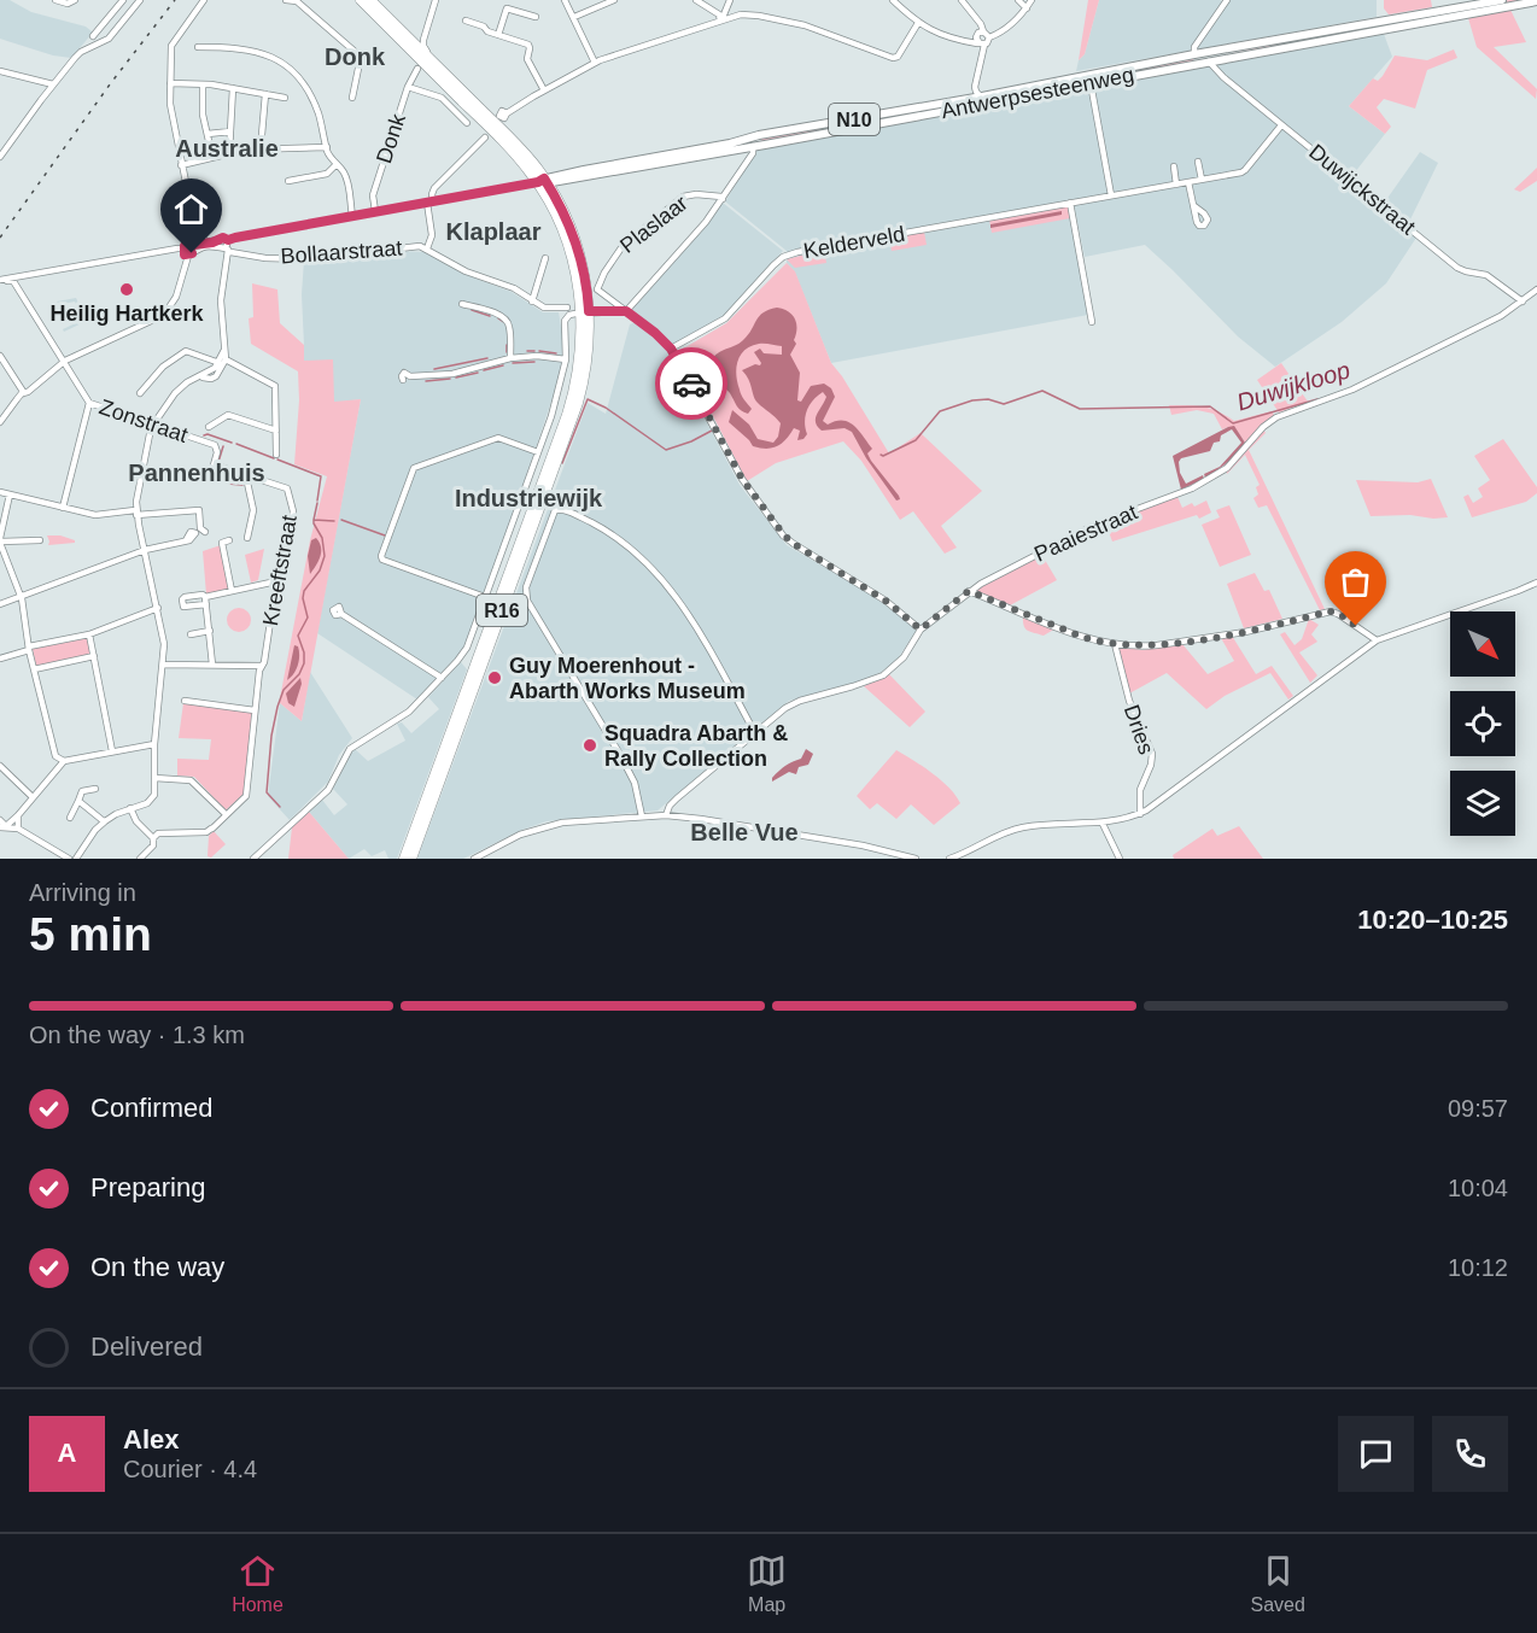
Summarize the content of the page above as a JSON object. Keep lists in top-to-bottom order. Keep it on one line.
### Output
{"streets":{"highway":["R16"],"main road":["Antwerpsesteenweg","N10"],"street":["Donk","Duwijckstraat","Plaslaar","Kelderveld","Bollaarstraat","Zonstraat","Paaiestraat","Kreeftstraat","Dries"]},"crossings":[["Antwerpsesteenweg","N10"],["Antwerpsesteenweg","Donk"],["Antwerpsesteenweg","Duwijckstraat"],["Antwerpsesteenweg","Plaslaar"],["Antwerpsesteenweg","Bollaarstraat"],["Antwerpsesteenweg","R16"],["N10","Duwijckstraat"],["Duwijckstraat","Kelderveld"],["Duwijckstraat","Paaiestraat"],["Plaslaar","Kelderveld"],["Plaslaar","Paaiestraat"],["Zonstraat","Kreeftstraat"]],"districts":["Donk","Australie","Klaplaar","Pannenhuis","Industriewijk","Belle Vue"],"water":["Duwijkloop"],"places":["Heilig Hartkerk","Guy Moerenhout - Abarth Works Museum","Squadra Abarth & Rally Collection"],"north":"bottom right","page":{"heading":["5 min","Arriving in","10:20–10:25"],"panel":["Alex","Courier · 4.4"],"bar":"On the way · 1.3 km","list":[["Confirmed","09:57"],["Preparing","10:04"],["On the way","10:12"],"Delivered"],"round":"A","tabs":["Home","Map","Saved"]}}
